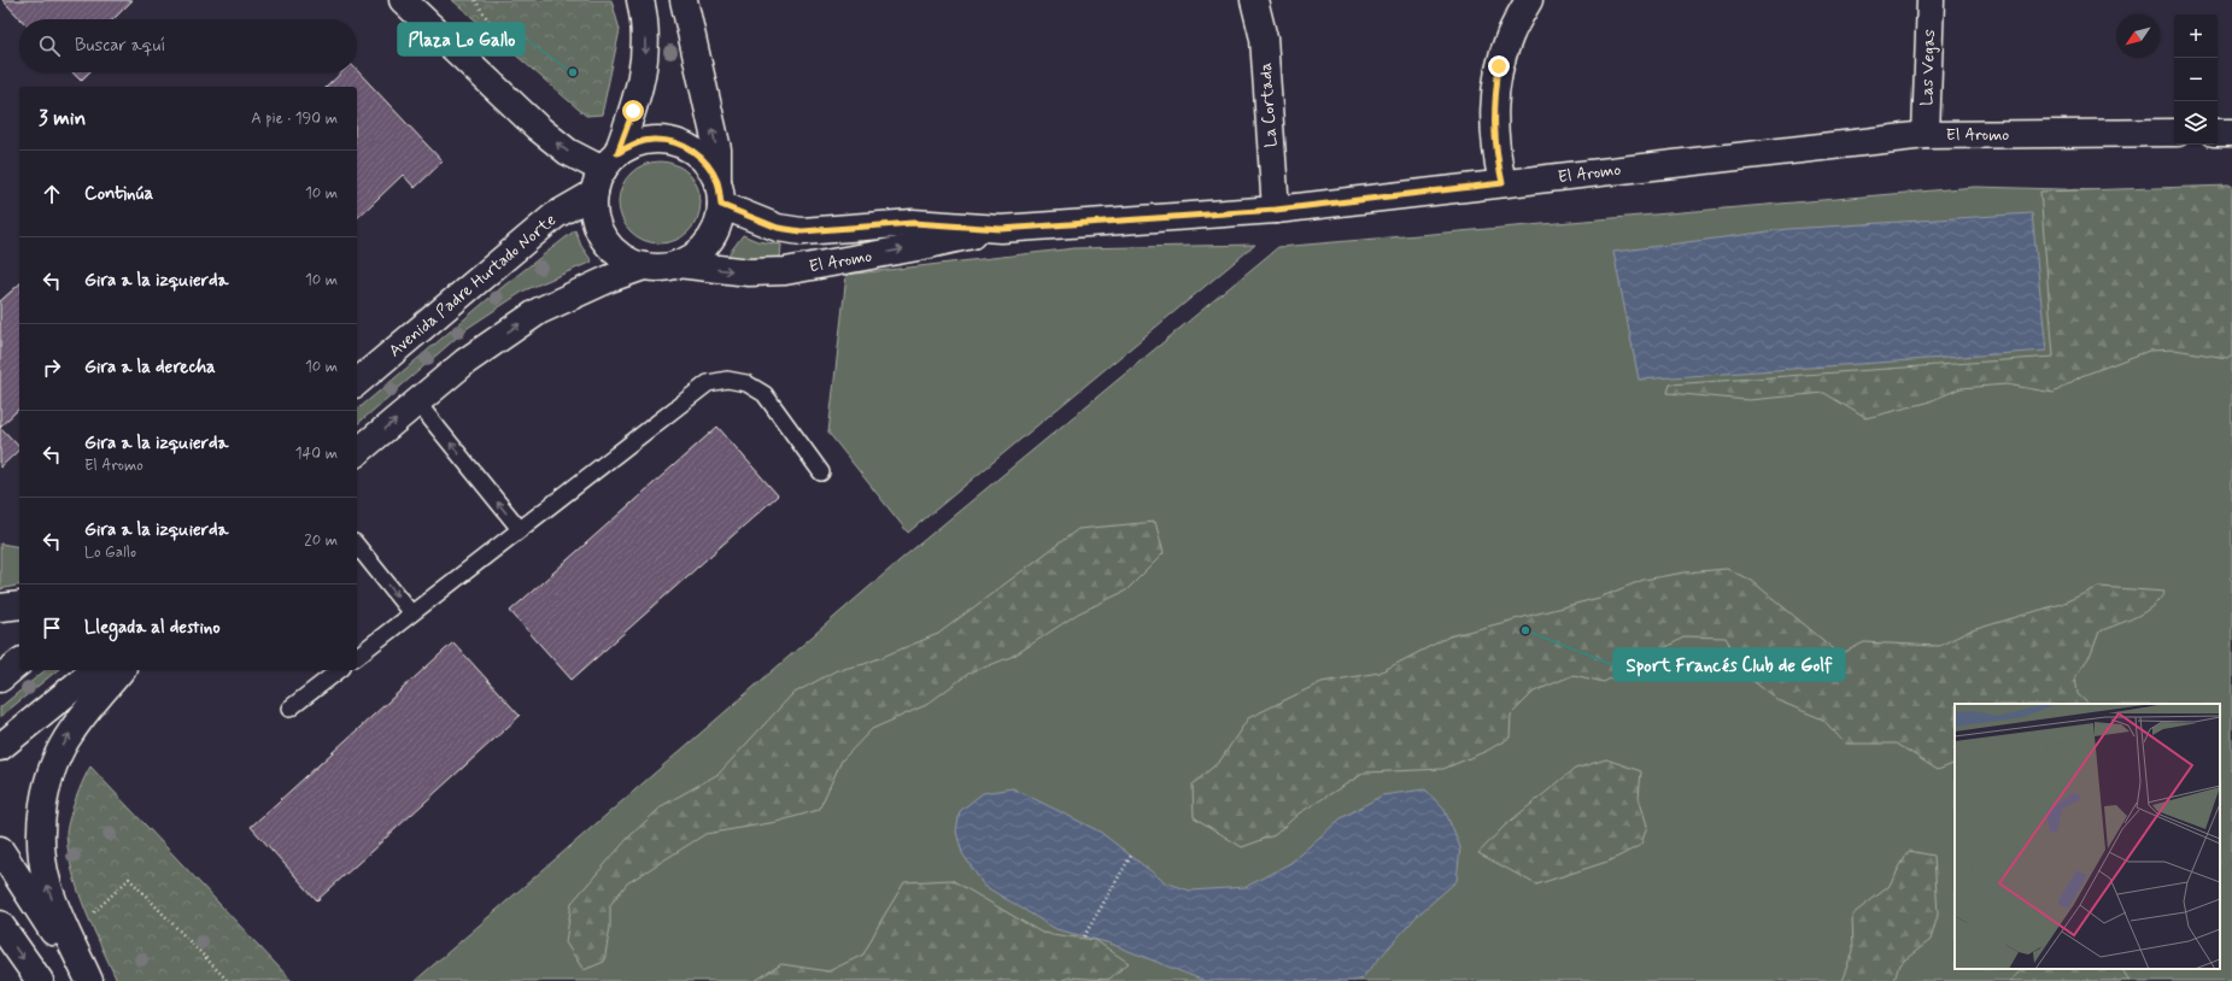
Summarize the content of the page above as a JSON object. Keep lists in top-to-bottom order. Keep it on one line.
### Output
{"streets":{"street":["Las Vegas","La Cortada","El Aromo","Avenida Padre Hurtado Norte"]},"crossings":[["Las Vegas","El Aromo"],["La Cortada","El Aromo"],["El Aromo","Avenida Padre Hurtado Norte"]],"places":["Plaza Lo Gallo","Sport Francés Club de Golf"],"north":"bottom left","page":{"map_buttons":["+","−"],"search":"Buscar aquí","heading":["3 min","A pie · 190 m"],"list":[["Continúa","10 m"],["Gira a la izquierda","10 m"],["Gira a la derecha","10 m"],["Gira a la izquierda","El Aromo","140 m"],["Gira a la izquierda","Lo Gallo","20 m"],"Llegada al destino"]}}
